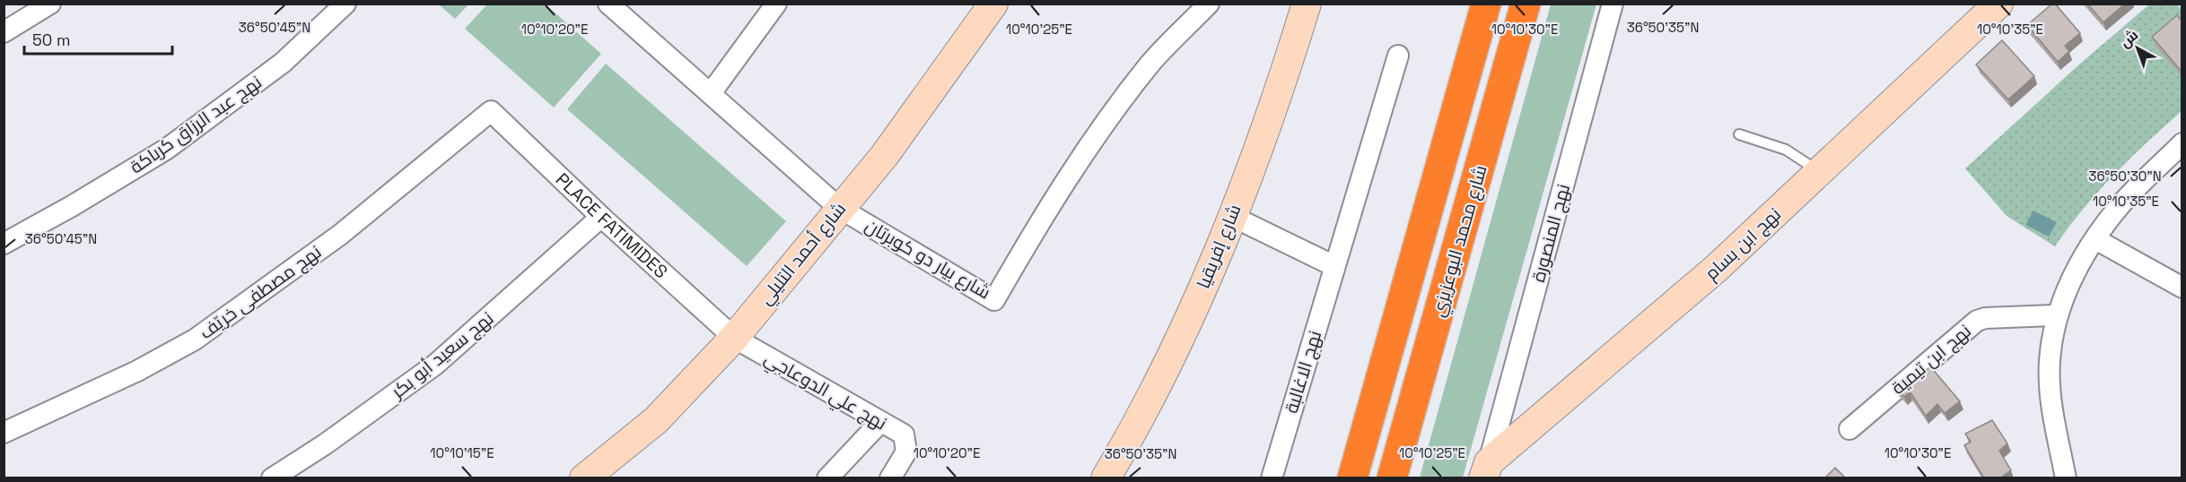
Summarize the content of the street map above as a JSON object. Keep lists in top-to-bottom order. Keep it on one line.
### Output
{"streets":{"highway":["شارع محمد البوعزيزي"],"street":["نهج عبد الرزاق كرباكة","PLACE FATIMIDES","نهج المنصورة","نهج ابن بسام","شارع إفريقيا","شارع أحمد التليلي","شارع بيار دو كوبرتان","نهج مصطفى خريّف","نهج سعيد أبو بكر","نهج ابن تيمية","نهج الاغالبة","نهج علي الدوعاجي"]},"crossings":[["PLACE FATIMIDES","شارع أحمد التليلي"],["PLACE FATIMIDES","نهج مصطفى خريّف"],["PLACE FATIMIDES","نهج سعيد أبو بكر"],["PLACE FATIMIDES","نهج علي الدوعاجي"],["نهج المنصورة","نهج ابن بسام"],["شارع أحمد التليلي","شارع بيار دو كوبرتان"],["شارع أحمد التليلي","نهج علي الدوعاجي"]],"scale_bar":"50 m","north":"top left","coordinates":["36°50'45\"N","36°50'35\"N","10°10'20\"E","10°10'35\"E","10°10'25\"E","10°10'30\"E","36°50'30\"N","10°10'15\"E"]}
